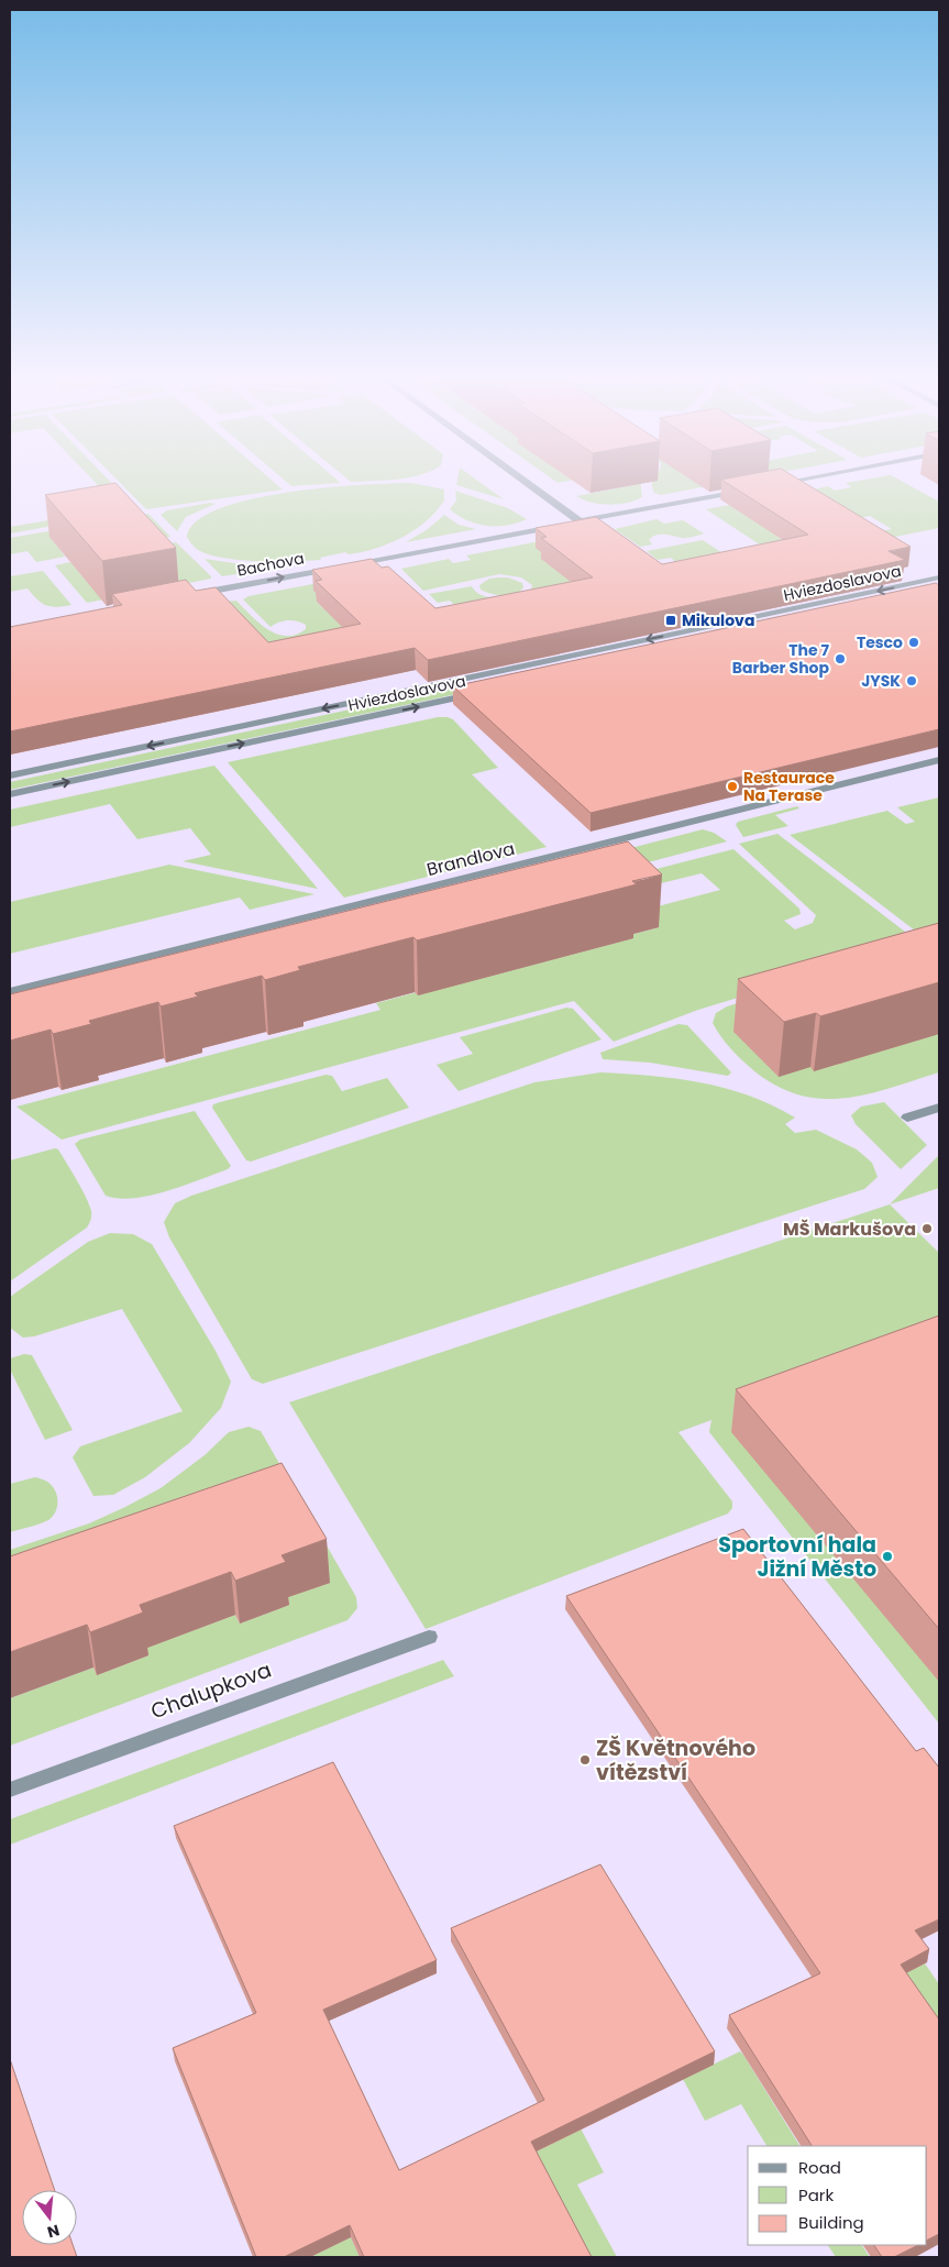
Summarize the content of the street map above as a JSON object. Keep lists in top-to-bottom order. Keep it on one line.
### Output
{"streets":{"street":["Bachova","Hviezdoslavova","Brandlova","Chalupkova"]},"one_way":["Bachova"],"places":{"transit":["Mikulova"],"other":["Tesco","The 7 Barber Shop","JYSK","Restaurace Na Terase","MŠ Markušova","Sportovní hala Jižní Město","ZŠ Květnového vítězství"]},"legend":["Road","Park","Building"],"north":"bottom"}
